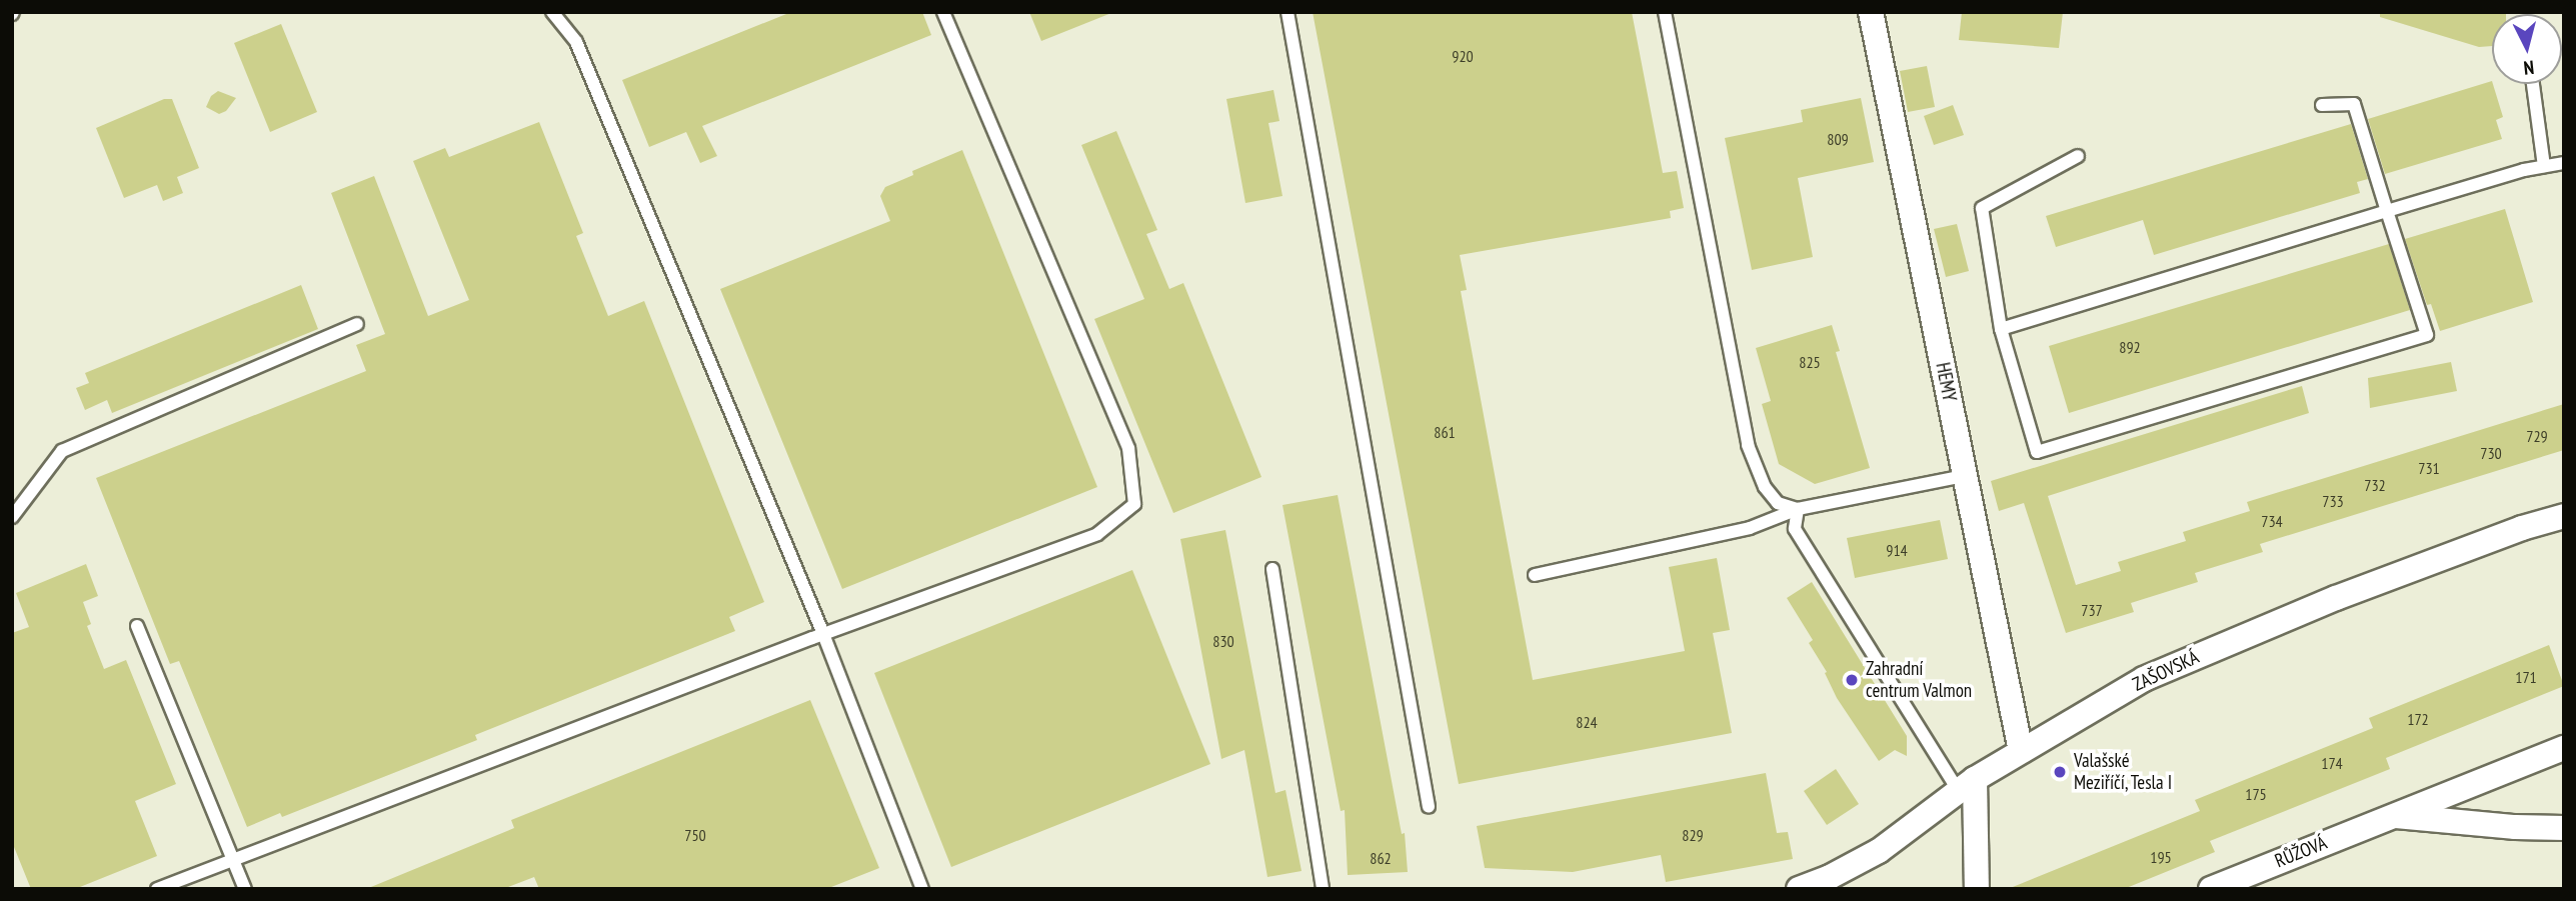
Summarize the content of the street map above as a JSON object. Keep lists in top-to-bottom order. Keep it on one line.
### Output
{"streets":{"street":["HEMY","ZAŠOVSKÁ","RŮŽOVÁ"]},"crossings":[["HEMY","ZAŠOVSKÁ"]],"places":["Zahradní centrum Valmon","Valašské Meziříčí, Tesla I"],"house_numbers":["920","809","892","825","861","729","730","731","732","733","734","914","737","830","171","172","824","174","175","750","829","195","862"],"north":"bottom"}
